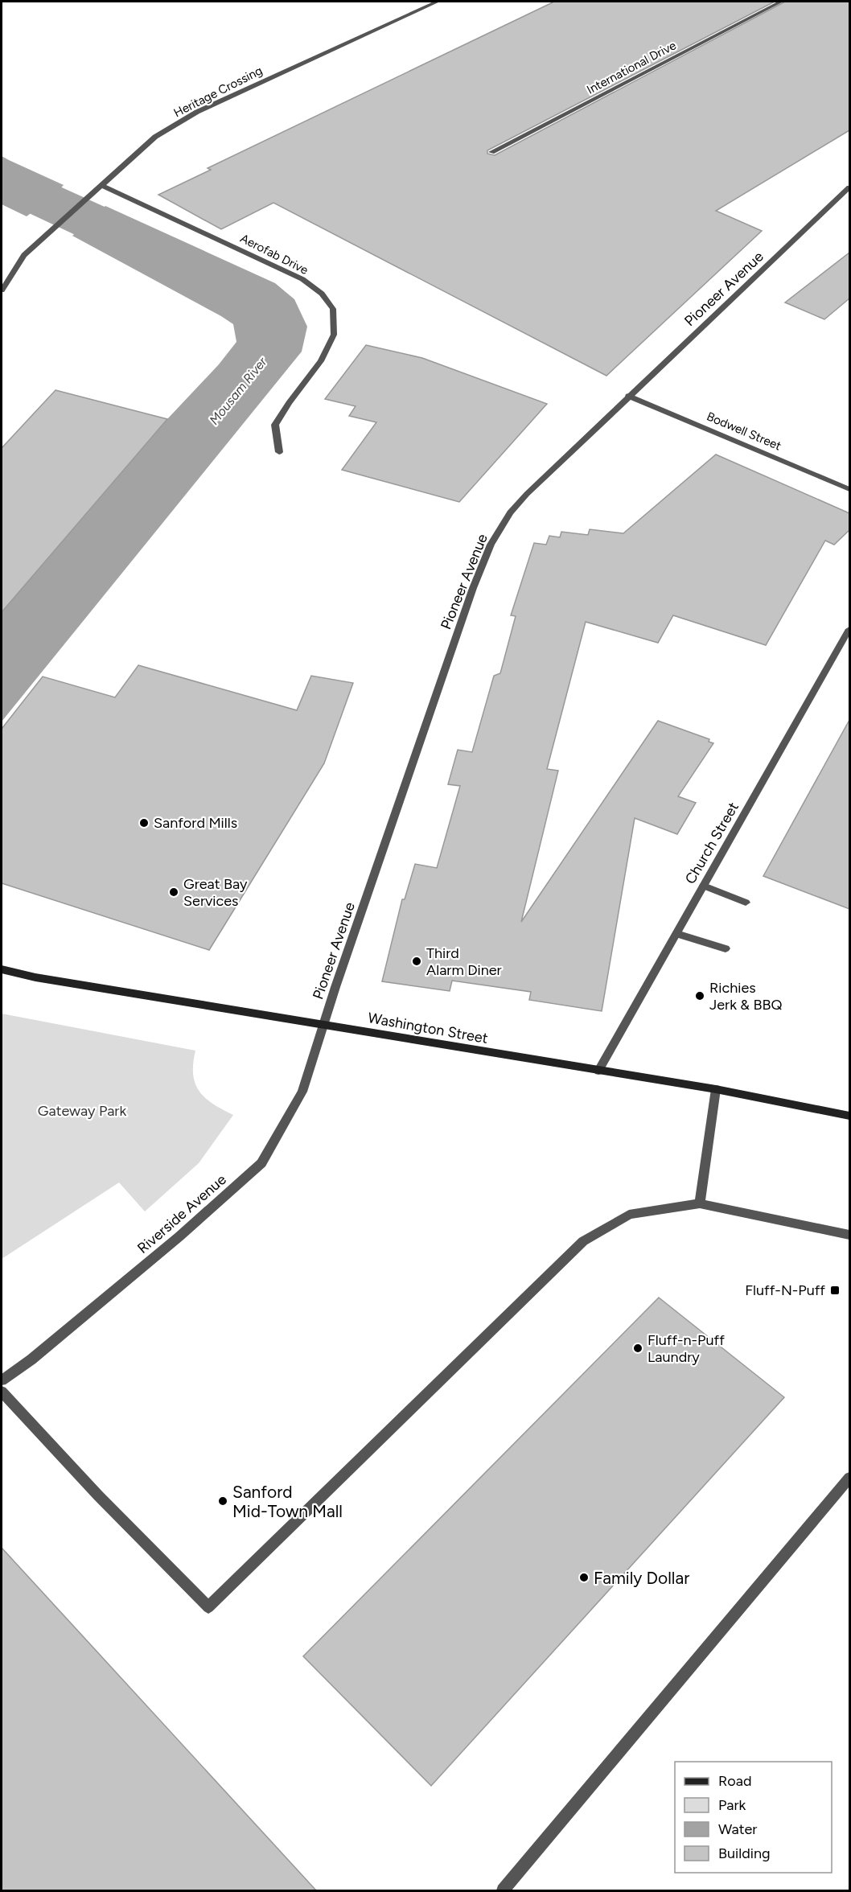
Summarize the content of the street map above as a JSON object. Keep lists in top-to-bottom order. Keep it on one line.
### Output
{"streets":{"street":["International Drive","Heritage Crossing","Aerofab Drive","Pioneer Avenue","Bodwell Street","Church Street","Washington Street","Riverside Avenue"]},"crossings":[["Heritage Crossing","Aerofab Drive"],["Pioneer Avenue","Bodwell Street"],["Pioneer Avenue","Washington Street"],["Pioneer Avenue","Riverside Avenue"],["Church Street","Washington Street"],["Washington Street","Riverside Avenue"]],"water":["Mousam River"],"parks":["Gateway Park"],"places":{"other":["Sanford Mills","Great Bay Services","Third Alarm Diner","Richies Jerk & BBQ","Fluff-n-Puff Laundry","Sanford Mid-Town Mall","Family Dollar"],"transit":["Fluff-N-Puff"]},"legend":["Road","Park","Water","Building"]}
